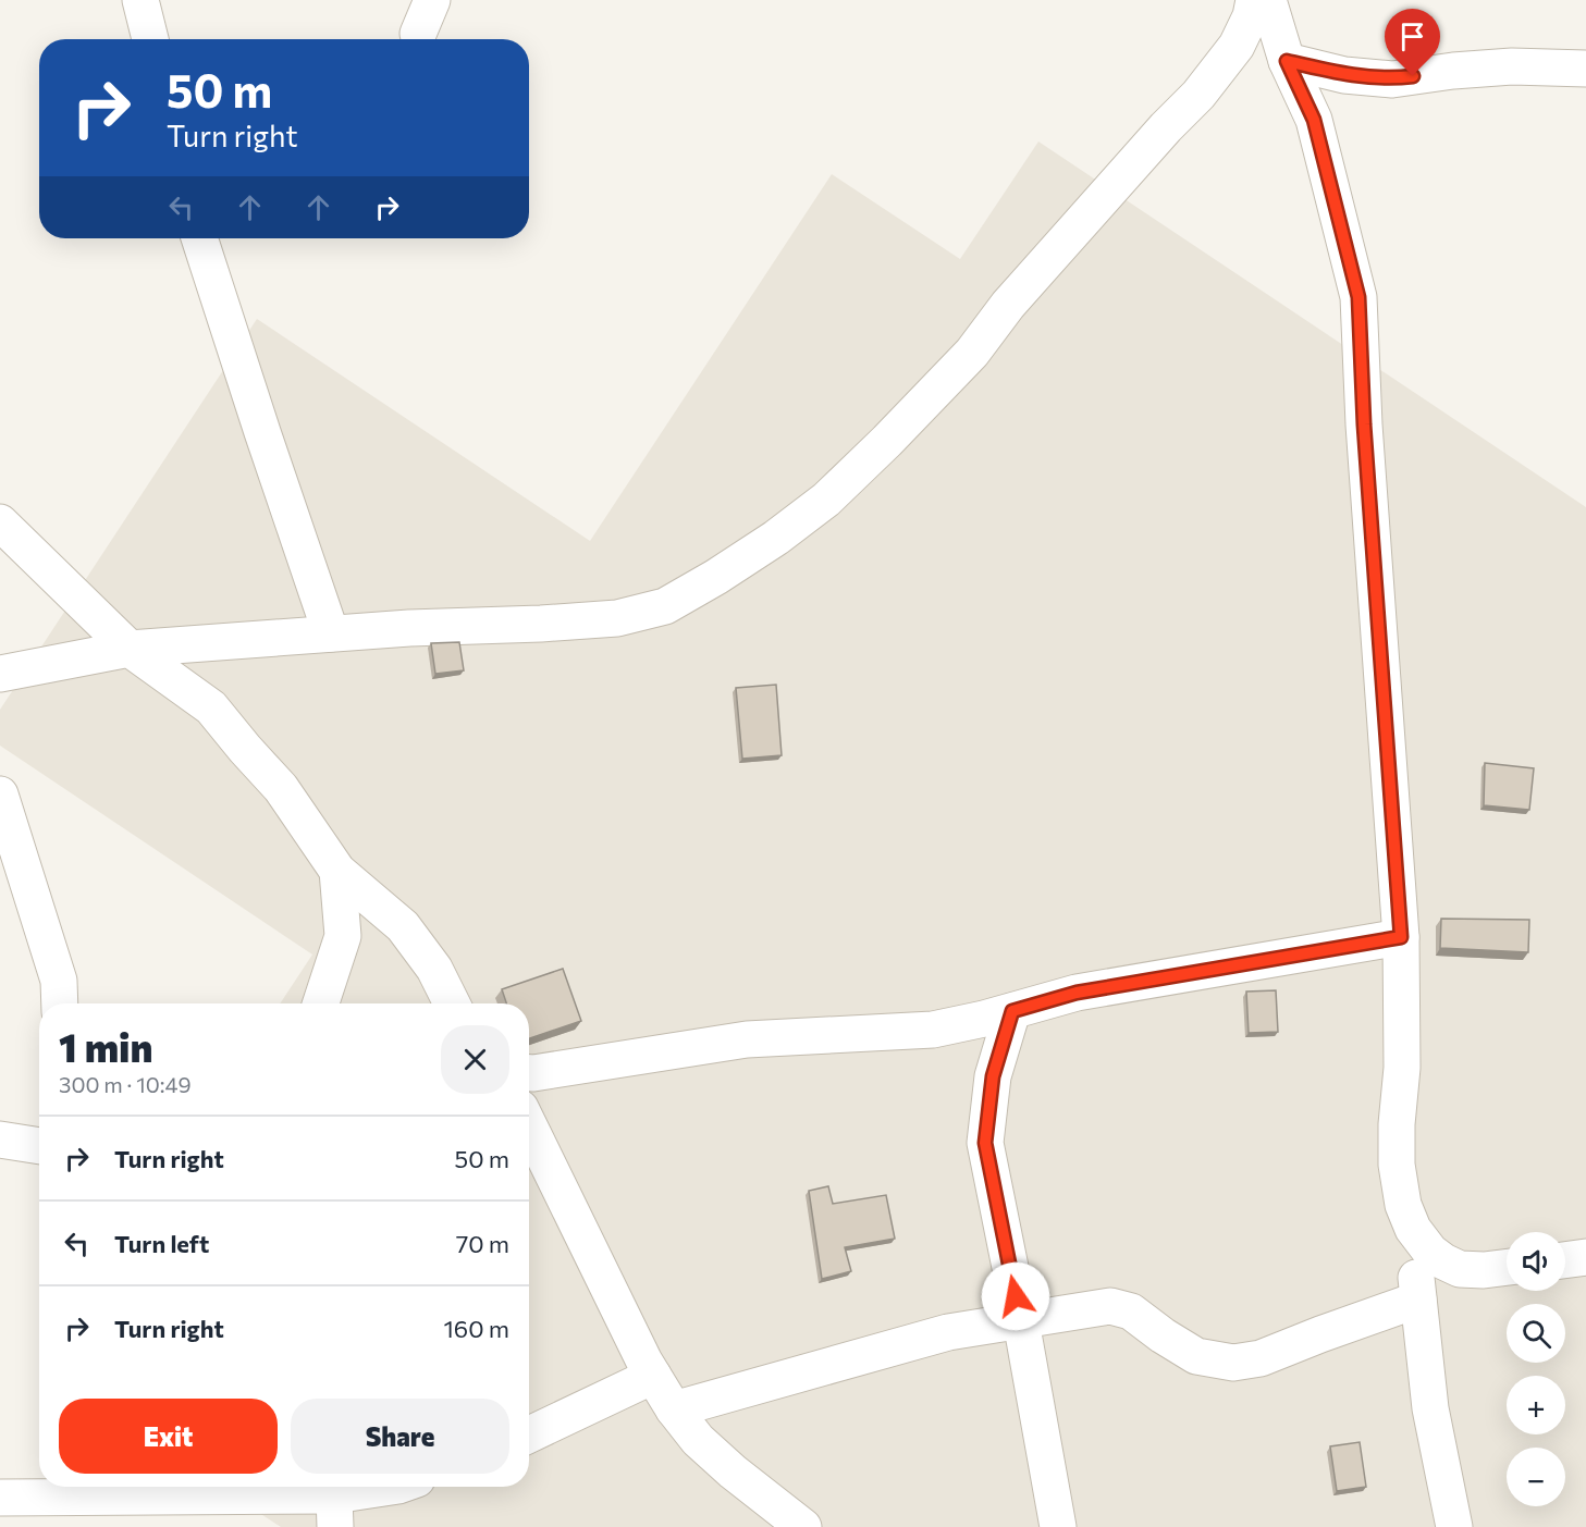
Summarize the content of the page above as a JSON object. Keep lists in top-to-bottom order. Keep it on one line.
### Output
{"page":{"turn":["50 m","Turn right"],"heading":["1 min","300 m · 10:49"],"list":[{"name":"Turn right","value":"50 m"},{"name":"Turn left","value":"70 m"},{"name":"Turn right","value":"160 m"}],"map_buttons":["+","−"],"buttons":["Exit","Share"]}}
